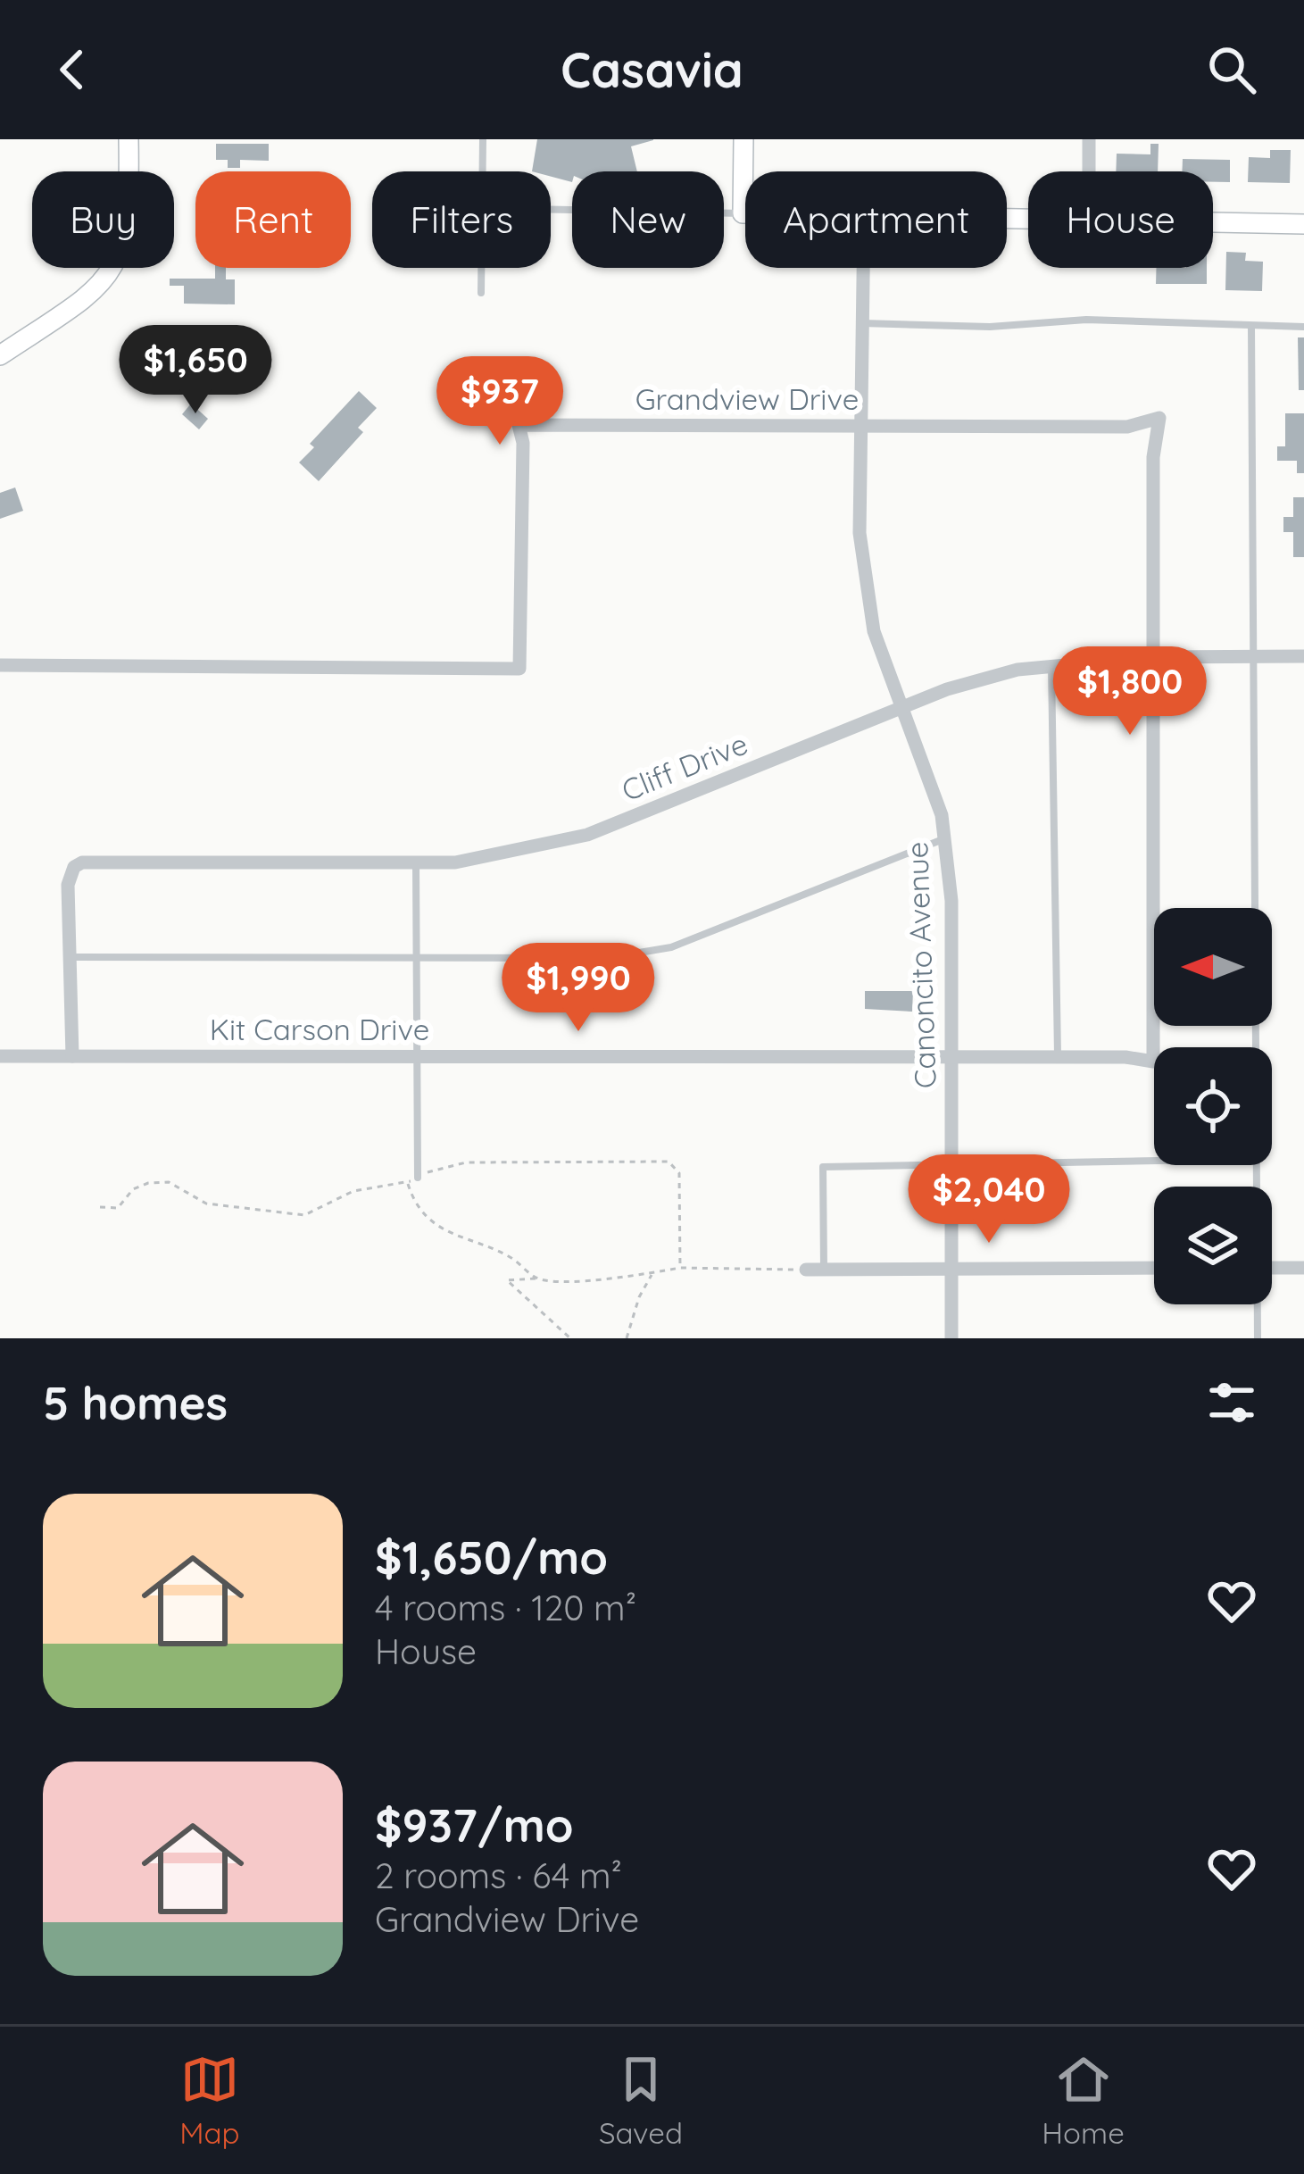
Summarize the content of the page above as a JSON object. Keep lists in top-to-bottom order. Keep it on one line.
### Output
{"streets":{"street":["Grandview Drive","Cliff Drive","Canoncito Avenue","Kit Carson Drive"]},"crossings":[["Grandview Drive","Cliff Drive"],["Grandview Drive","Canoncito Avenue"],["Grandview Drive","Kit Carson Drive"],["Cliff Drive","Canoncito Avenue"],["Cliff Drive","Kit Carson Drive"],["Canoncito Avenue","Kit Carson Drive"]],"north":"left","page":{"header":"Casavia","chip":["Buy","Rent","Filters","New","Apartment","House"],"price":["$1,650","$937","$1,800","$1,990","$2,040"],"heading":"5 homes","list":[{"name":"$1,650/mo","note":"4 rooms · 120 m² · House"},{"name":"$937/mo","note":"2 rooms · 64 m² · Grandview Drive"}],"tabs":["Map","Saved","Home"]}}
